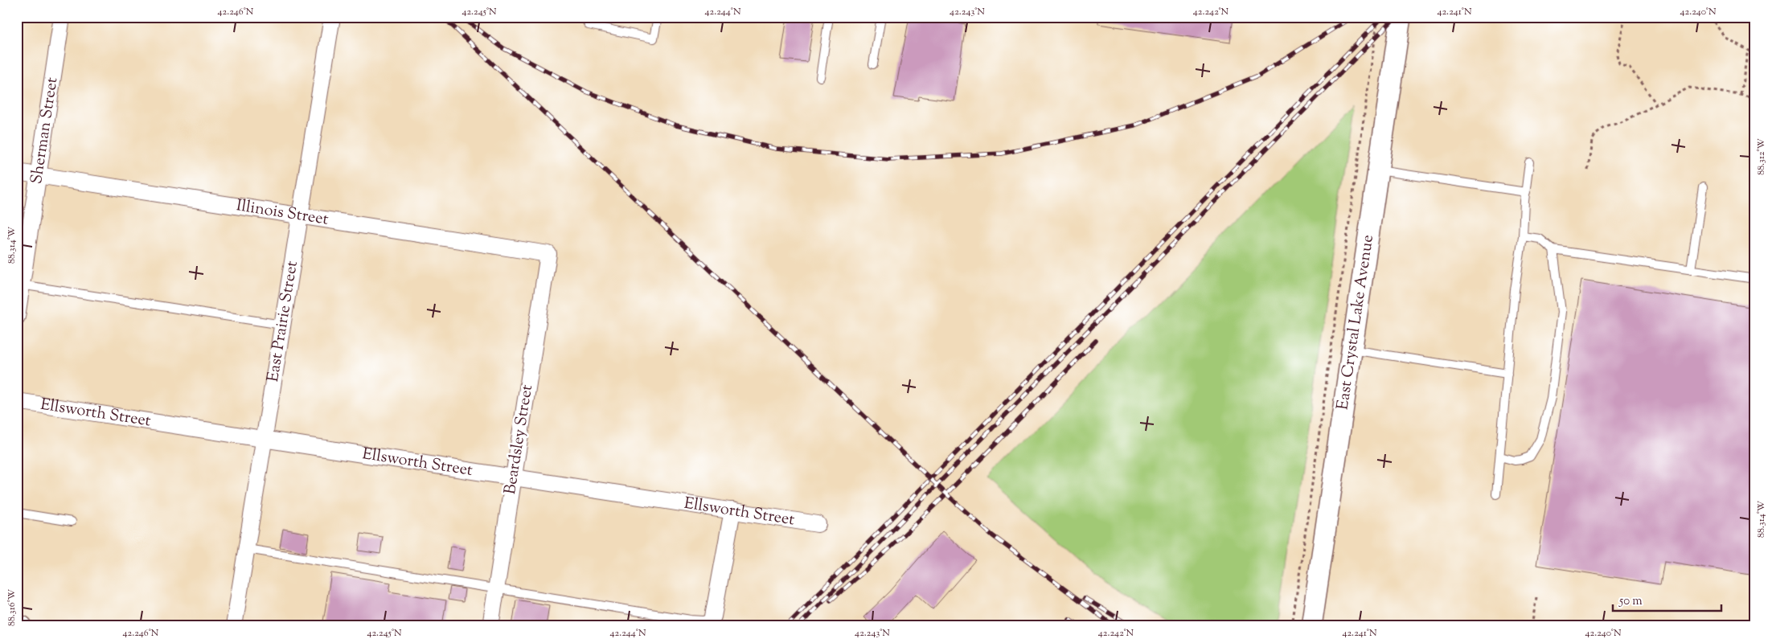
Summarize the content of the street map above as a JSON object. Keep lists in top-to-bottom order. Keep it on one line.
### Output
{"streets":{"street":["Sherman Street","Illinois Street","East Prairie Street","East Crystal Lake Avenue","Ellsworth Street","Beardsley Street"]},"crossings":[["Sherman Street","Illinois Street"],["Illinois Street","East Prairie Street"],["Illinois Street","Beardsley Street"],["East Prairie Street","Ellsworth Street"],["Ellsworth Street","Beardsley Street"]],"scale_bar":"50 m","coordinates":["42.246°N","42.245°N","42.244°N","42.243°N","42.242°N","42.241°N","42.240°N","88.312°W","88.314°W","88.316°W"]}
